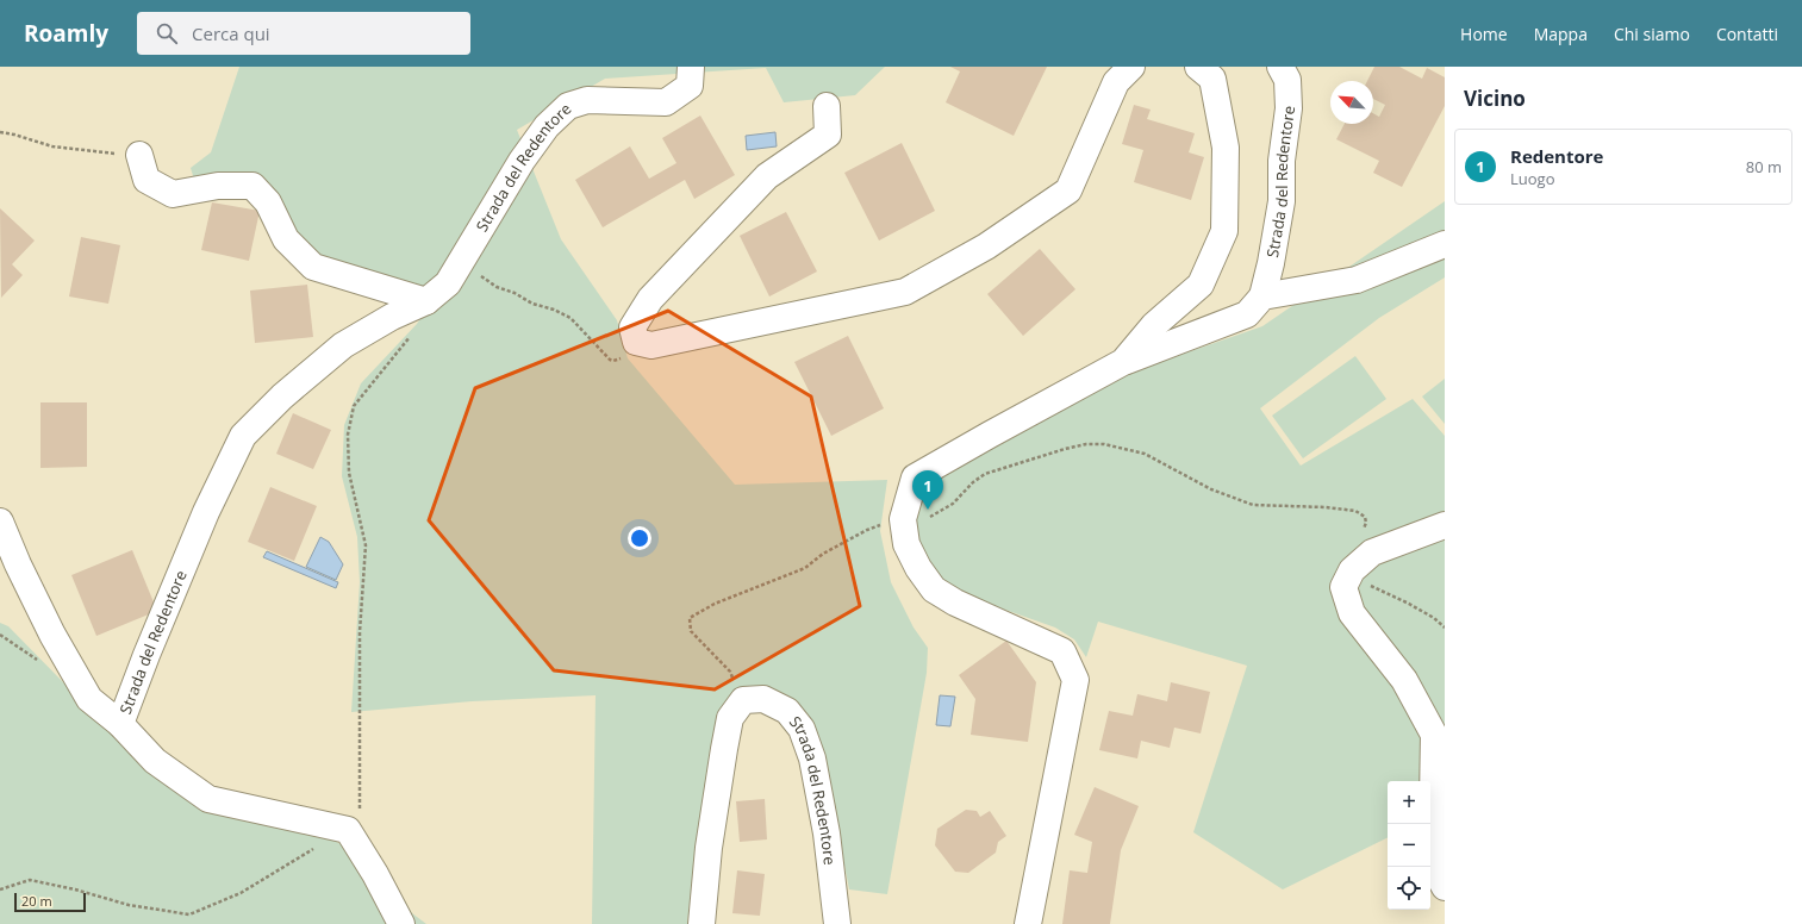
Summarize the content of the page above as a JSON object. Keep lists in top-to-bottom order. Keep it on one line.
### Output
{"streets":{"street":["Strada del Redentore"]},"scale_bar":"20 m","north":"top left","page":{"header":"Roamly","search":"Cerca qui","nav":["Home","Mappa","Chi siamo","Contatti"],"heading":"Vicino","list":[{"mark":"1","name":"Redentore","note":"Luogo","value":"80 m"}],"pins":"1","map_buttons":["+","−"],"scale":"20 m"}}
